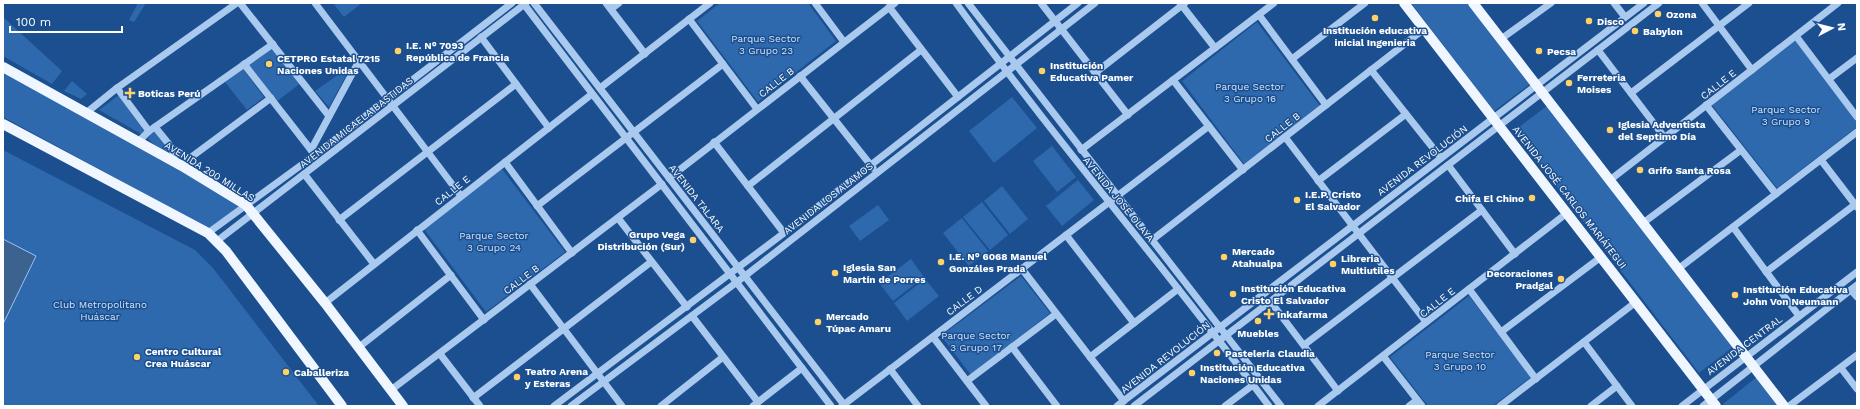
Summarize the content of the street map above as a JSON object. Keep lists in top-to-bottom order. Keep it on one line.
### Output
{"streets":{"main road":["AVENIDA 200 MILLAS","AVENIDA JOSÉ CARLOS MARIÁTEGUI"],"street":["CALLE B","CALLE E","AVENIDA MICAELA BASTIDAS","AVENIDA REVOLUCIÓN","AVENIDA TALARA","AVENIDA LOS ALAMOS","AVENIDA JOSÉ OLAYA","CALLE D","AVENIDA CENTRAL"]},"crossings":[["CALLE B","AVENIDA 200 MILLAS"],["CALLE B","AVENIDA JOSÉ CARLOS MARIÁTEGUI"],["CALLE B","AVENIDA TALARA"],["CALLE B","AVENIDA JOSÉ OLAYA"],["CALLE E","AVENIDA 200 MILLAS"],["CALLE E","AVENIDA JOSÉ CARLOS MARIÁTEGUI"],["CALLE E","AVENIDA TALARA"],["AVENIDA MICAELA BASTIDAS","AVENIDA 200 MILLAS"],["AVENIDA MICAELA BASTIDAS","AVENIDA TALARA"],["AVENIDA REVOLUCIÓN","AVENIDA JOSÉ CARLOS MARIÁTEGUI"],["AVENIDA REVOLUCIÓN","AVENIDA JOSÉ OLAYA"],["AVENIDA JOSÉ CARLOS MARIÁTEGUI","AVENIDA CENTRAL"],["AVENIDA TALARA","AVENIDA LOS ALAMOS"],["AVENIDA TALARA","CALLE D"],["AVENIDA LOS ALAMOS","AVENIDA JOSÉ OLAYA"],["AVENIDA JOSÉ OLAYA","CALLE D"]],"parks":["Parque Sector 3 Grupo 23","Parque Sector 3 Grupo 16","Parque Sector 3 Grupo 9","Parque Sector 3 Grupo 24","Club Metropolitano Huáscar","Parque Sector 3 Grupo 17","Parque Sector 3 Grupo 10"],"places":{"other":["Ozona","Institución educativa inicial Ingenieria","Disco","Babylon","I.E. N° 7093 República de Francia","Pecsa","CETPRO Estatal 7215 Naciones Unidas","Institución Educativa Pamer","Ferreteria Moises","Iglesia Adventista del Septimo Día","Grifo Santa Rosa","Chifa El Chino","I.E.P. Cristo El Salvador","Grupo Vega Distribución (Sur)","Mercado Atahualpa","I.E. N° 6068 Manuel Gonzáles Prada","Libreria Multiutiles","Iglesia San Martín de Porres","Decoraciones Pradgal","Institución Educativa Cristo El Salvador","Institución Educativa John Von Neumann","Muebles","Mercado Túpac Amaru","Pastelería Claudia","Centro Cultural Crea Huáscar","Caballeriza","Institución Educativa Naciones Unidas","Teatro Arena y Esteras"],"health":["Boticas Perú","Inkafarma"]},"scale_bar":"100 m","north":"right"}
